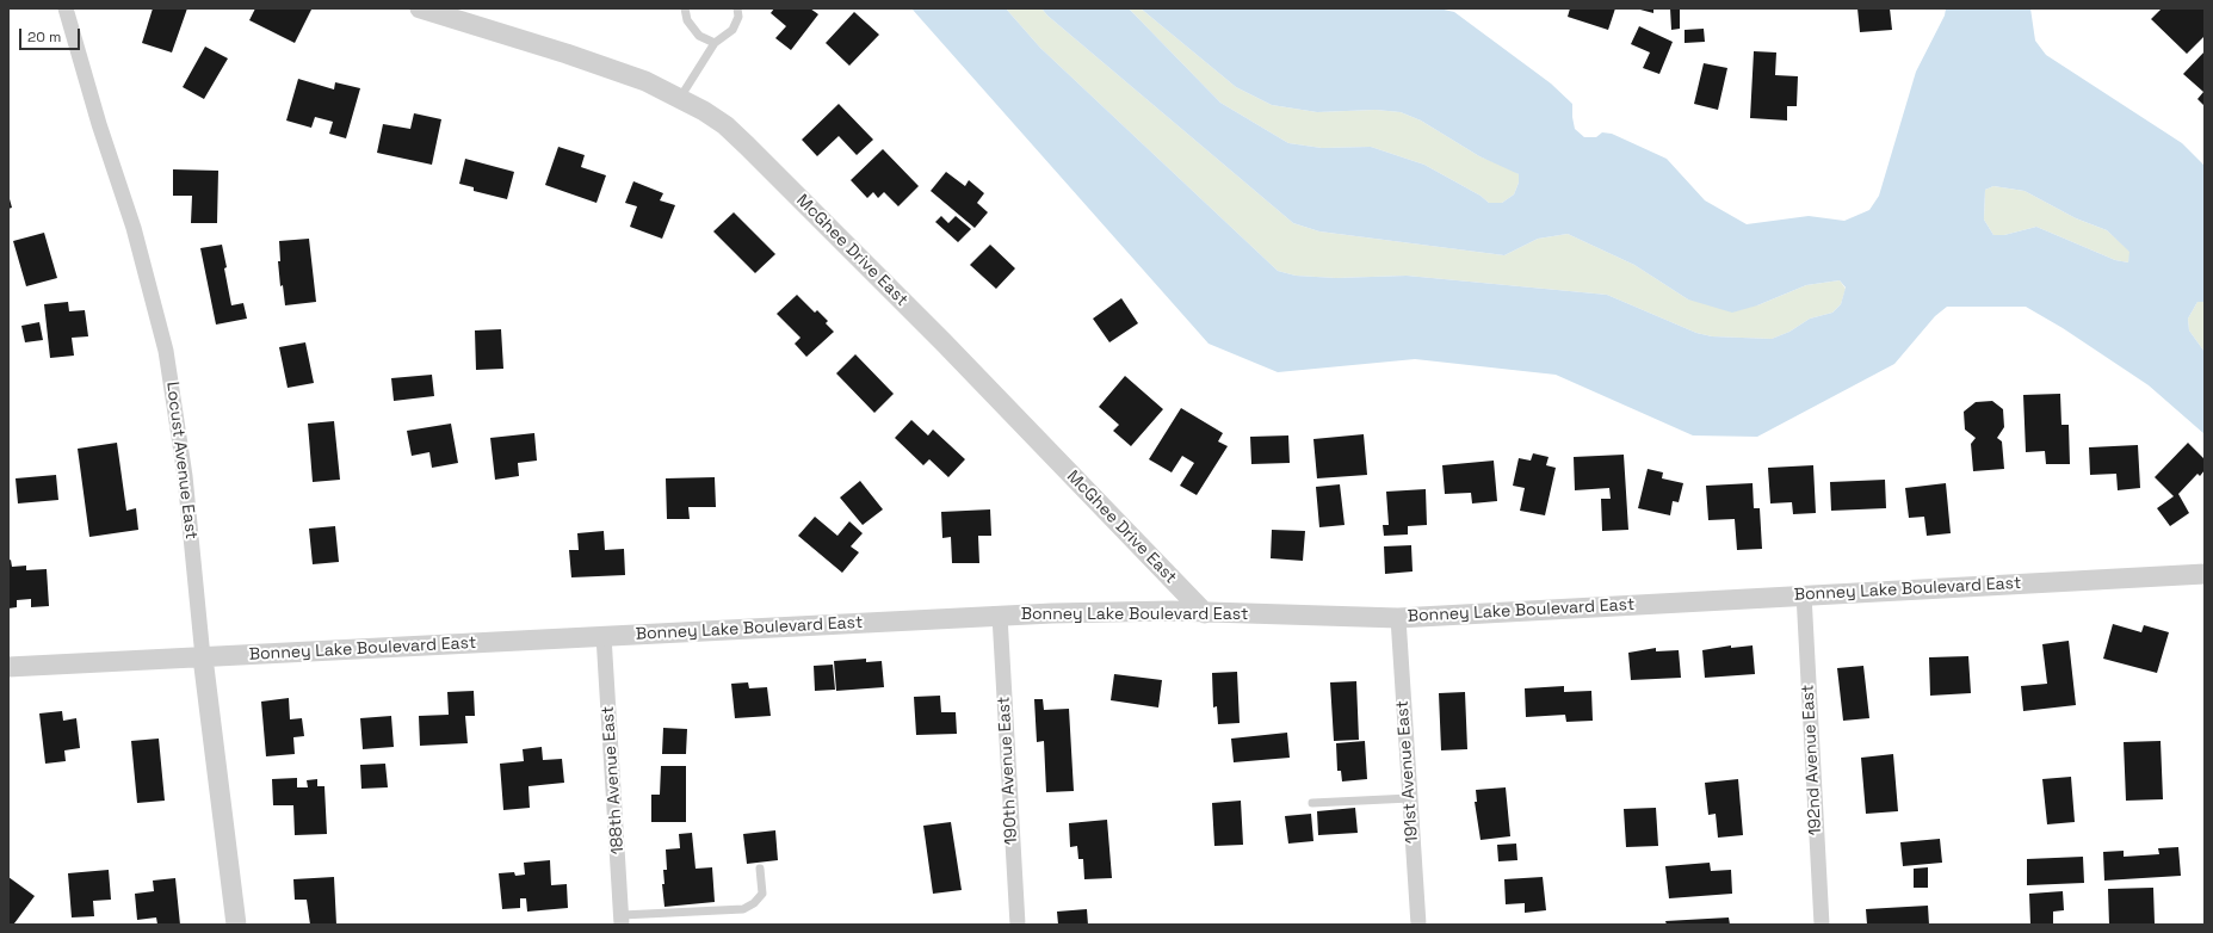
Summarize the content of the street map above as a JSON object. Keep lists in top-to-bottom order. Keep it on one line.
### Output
{"streets":{"street":["McGhee Drive East","Locust Avenue East","Bonney Lake Boulevard East","192nd Avenue East","190th Avenue East","191st Avenue East","188th Avenue East"]},"crossings":[["McGhee Drive East","Bonney Lake Boulevard East"],["Locust Avenue East","Bonney Lake Boulevard East"],["Bonney Lake Boulevard East","192nd Avenue East"],["Bonney Lake Boulevard East","190th Avenue East"],["Bonney Lake Boulevard East","191st Avenue East"],["Bonney Lake Boulevard East","188th Avenue East"]],"scale_bar":"20 m"}
